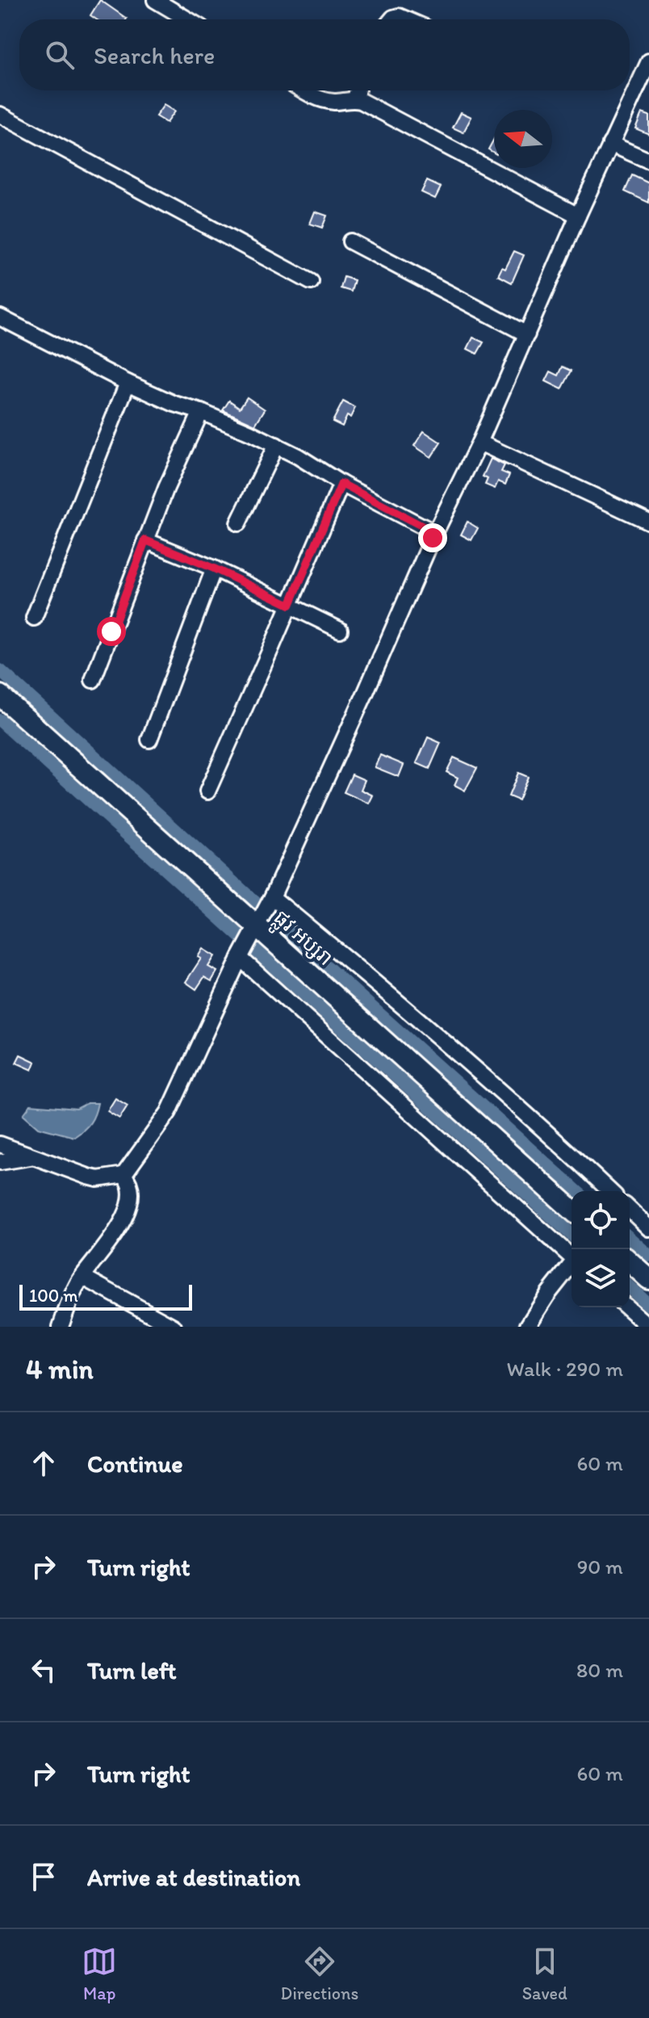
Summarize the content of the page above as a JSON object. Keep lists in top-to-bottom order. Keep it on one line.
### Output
{"streets":{"street":["ផ្លូវ អប្សរា"]},"scale_bar":"100 m","north":"left","page":{"search":"Search here","scale":"100 m","heading":["4 min","Walk · 290 m"],"list":[["Continue","60 m"],["Turn right","90 m"],["Turn left","80 m"],["Turn right","60 m"],"Arrive at destination"],"nav":["Map","Directions","Saved"]}}
